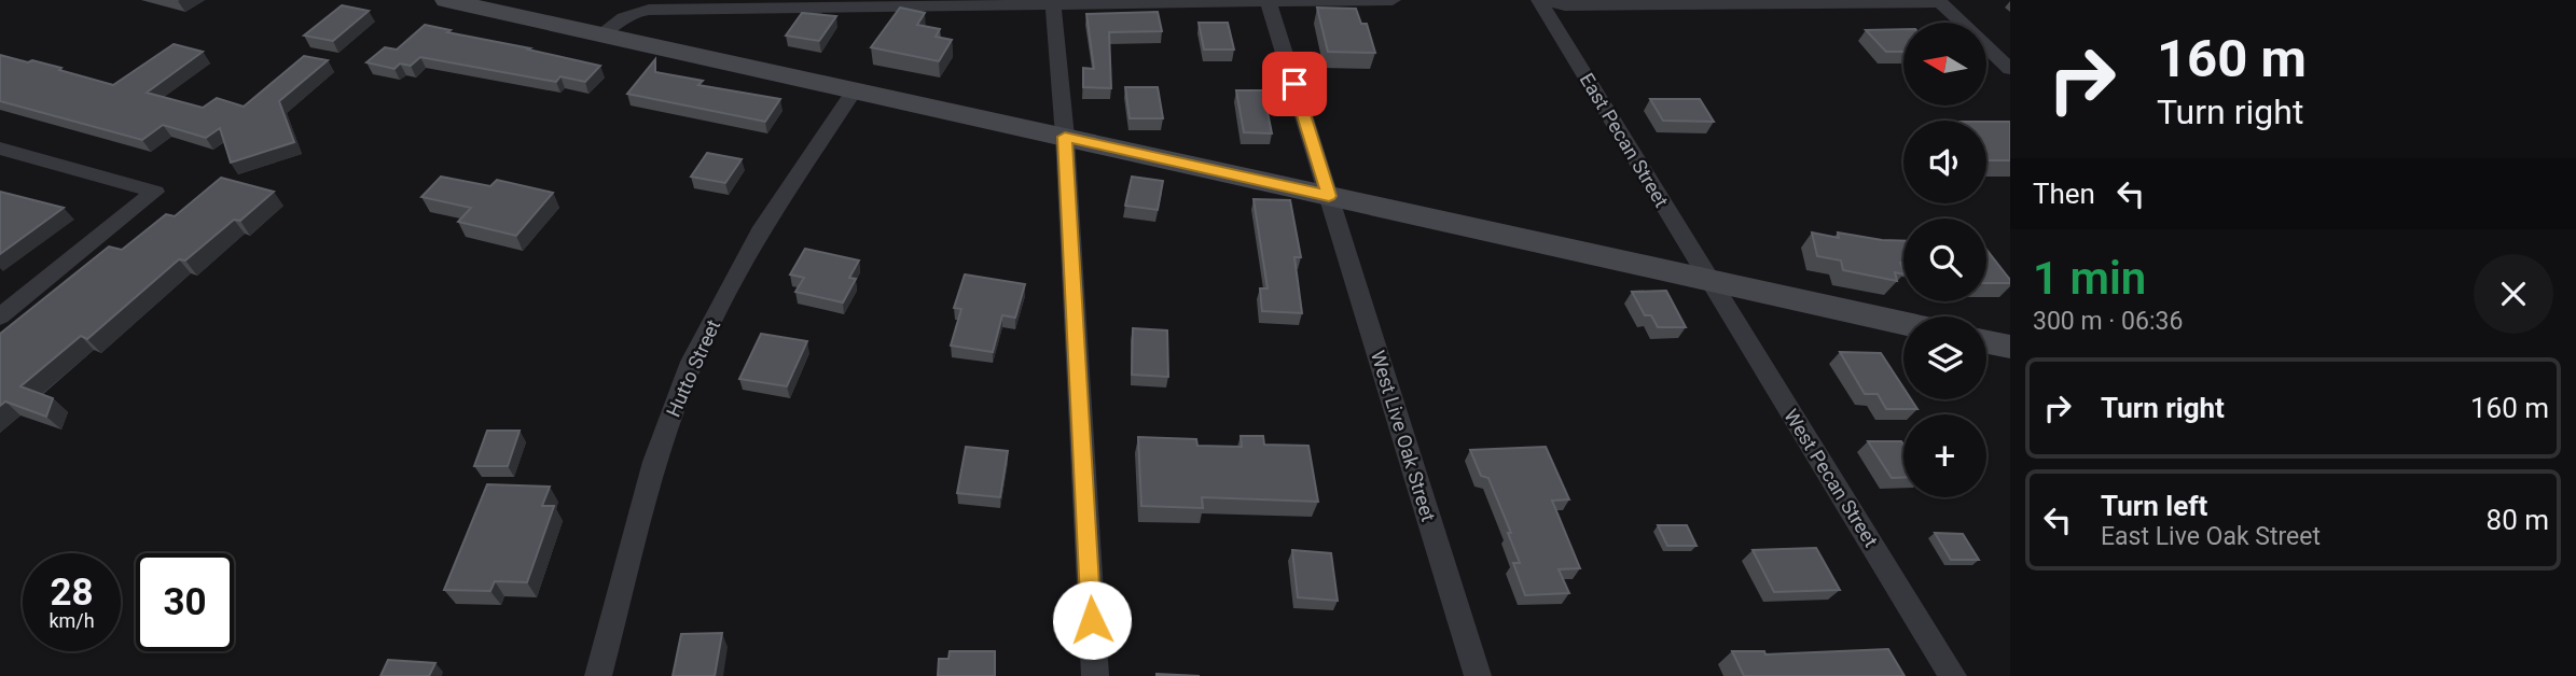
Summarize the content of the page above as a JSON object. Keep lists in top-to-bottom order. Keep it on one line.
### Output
{"streets":{"street":["East Pecan Street","Hutto Street","West Live Oak Street","West Pecan Street"]},"crossings":[["East Pecan Street","West Pecan Street"]],"north":"left","page":{"turn":["160 m","Turn right"],"map_buttons":"+","then":"Then","heading":["1 min","300 m · 06:36"],"list":[{"name":"Turn right","value":"160 m"},{"name":"Turn left","note":"East Live Oak Street","value":"80 m"}],"speed":"28 km/h","limit":"30"}}
